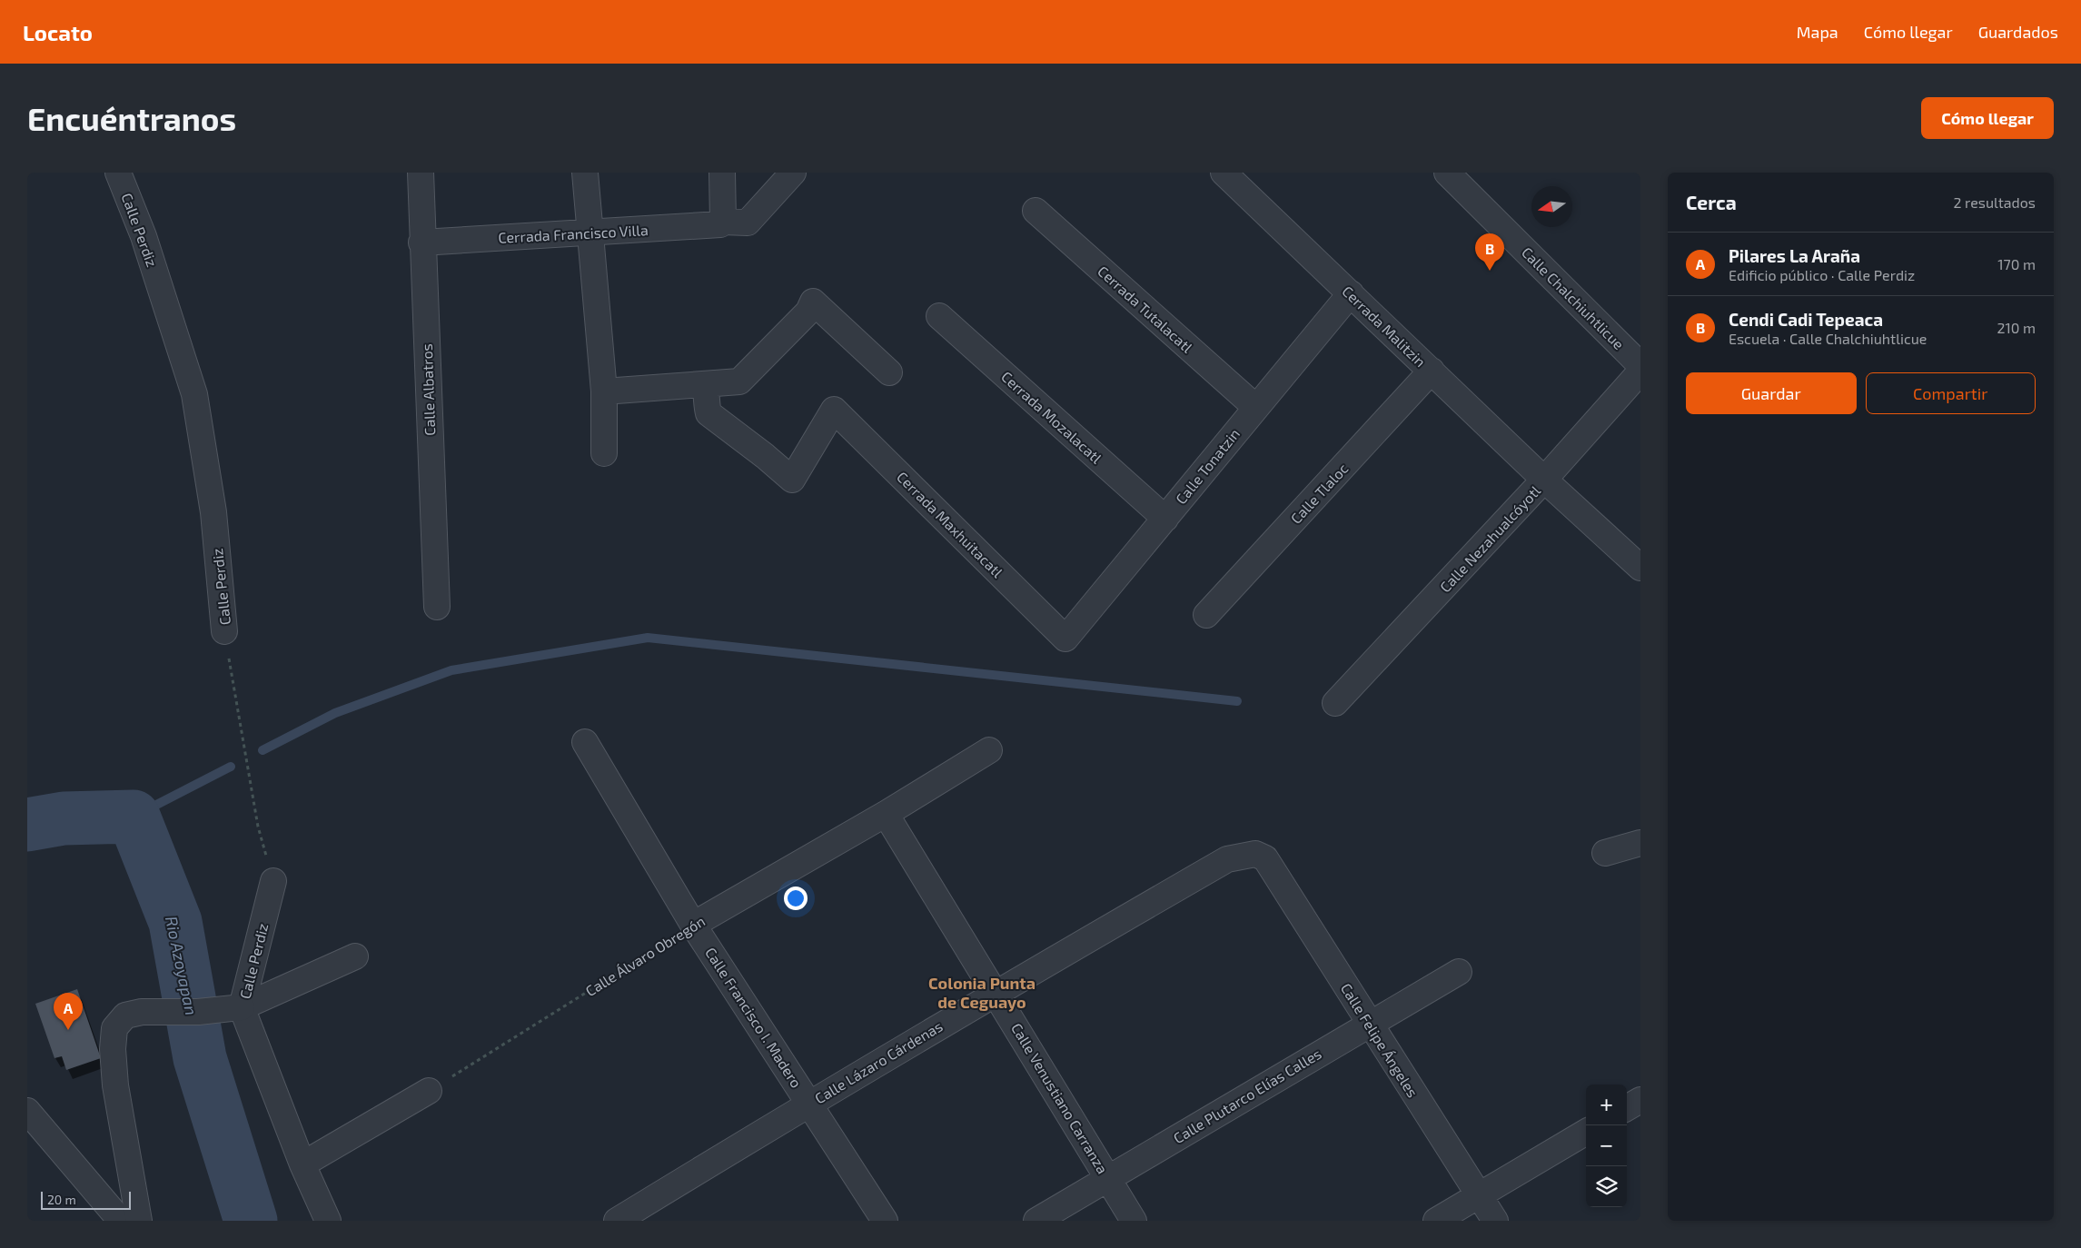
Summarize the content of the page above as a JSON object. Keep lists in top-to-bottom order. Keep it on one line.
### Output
{"streets":{"street":["Calle Perdiz","Cerrada Francisco Villa","Calle Chalchiuhtlicue","Cerrada Tutalacatl","Cerrada Malitzin","Calle Albatros","Cerrada Mozalacatl","Calle Tonatzin","Calle Tlaloc","Cerrada Maxhuitacatl","Calle Nezahualcóyotl","Calle Álvaro Obregón","Calle Francisco I. Madero","Calle Felipe Ángeles","Calle Lázaro Cárdenas","Calle Plutarco Elías Calles","Calle Venustiano Carranza"]},"crossings":[["Cerrada Francisco Villa","Calle Albatros"],["Cerrada Tutalacatl","Calle Tonatzin"],["Cerrada Malitzin","Calle Tonatzin"],["Cerrada Malitzin","Calle Tlaloc"],["Cerrada Malitzin","Calle Nezahualcóyotl"],["Cerrada Mozalacatl","Calle Tonatzin"],["Calle Tonatzin","Cerrada Maxhuitacatl"],["Calle Álvaro Obregón","Calle Francisco I. Madero"],["Calle Álvaro Obregón","Calle Venustiano Carranza"],["Calle Francisco I. Madero","Calle Lázaro Cárdenas"],["Calle Felipe Ángeles","Calle Lázaro Cárdenas"],["Calle Felipe Ángeles","Calle Plutarco Elías Calles"],["Calle Lázaro Cárdenas","Calle Venustiano Carranza"],["Calle Plutarco Elías Calles","Calle Venustiano Carranza"]],"districts":["Colonia Punta de Ceguayo"],"water":["Rio Azoyapan"],"scale_bar":"20 m","north":"left","page":{"header":"Locato","nav":["Mapa","Cómo llegar","Guardados"],"buttons":["Cómo llegar",["Guardar","Compartir"]],"title":"Encuéntranos","heading":["Cerca","2 resultados"],"list":[{"mark":"A","name":"Pilares La Araña","note":"Edificio público · Calle Perdiz","value":"170 m"},{"mark":"B","name":"Cendi Cadi Tepeaca","note":"Escuela · Calle Chalchiuhtlicue","value":"210 m"}],"pins":["B","A"],"map_buttons":["+","−"],"scale":"20 m"}}
